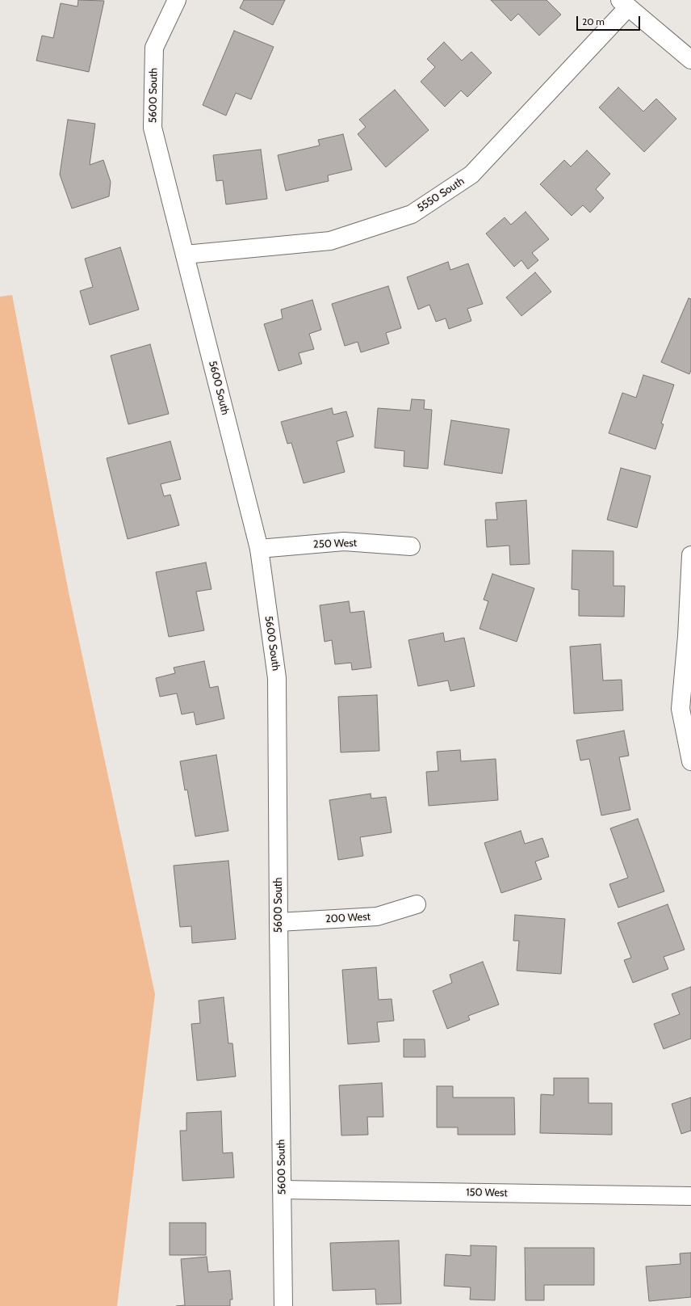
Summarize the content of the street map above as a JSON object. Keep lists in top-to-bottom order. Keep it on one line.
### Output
{"streets":{"street":["5600 South","5550 South","250 West","200 West","150 West"]},"crossings":[["5600 South","5550 South"],["5600 South","250 West"],["5600 South","200 West"],["5600 South","150 West"]],"scale_bar":"20 m"}
